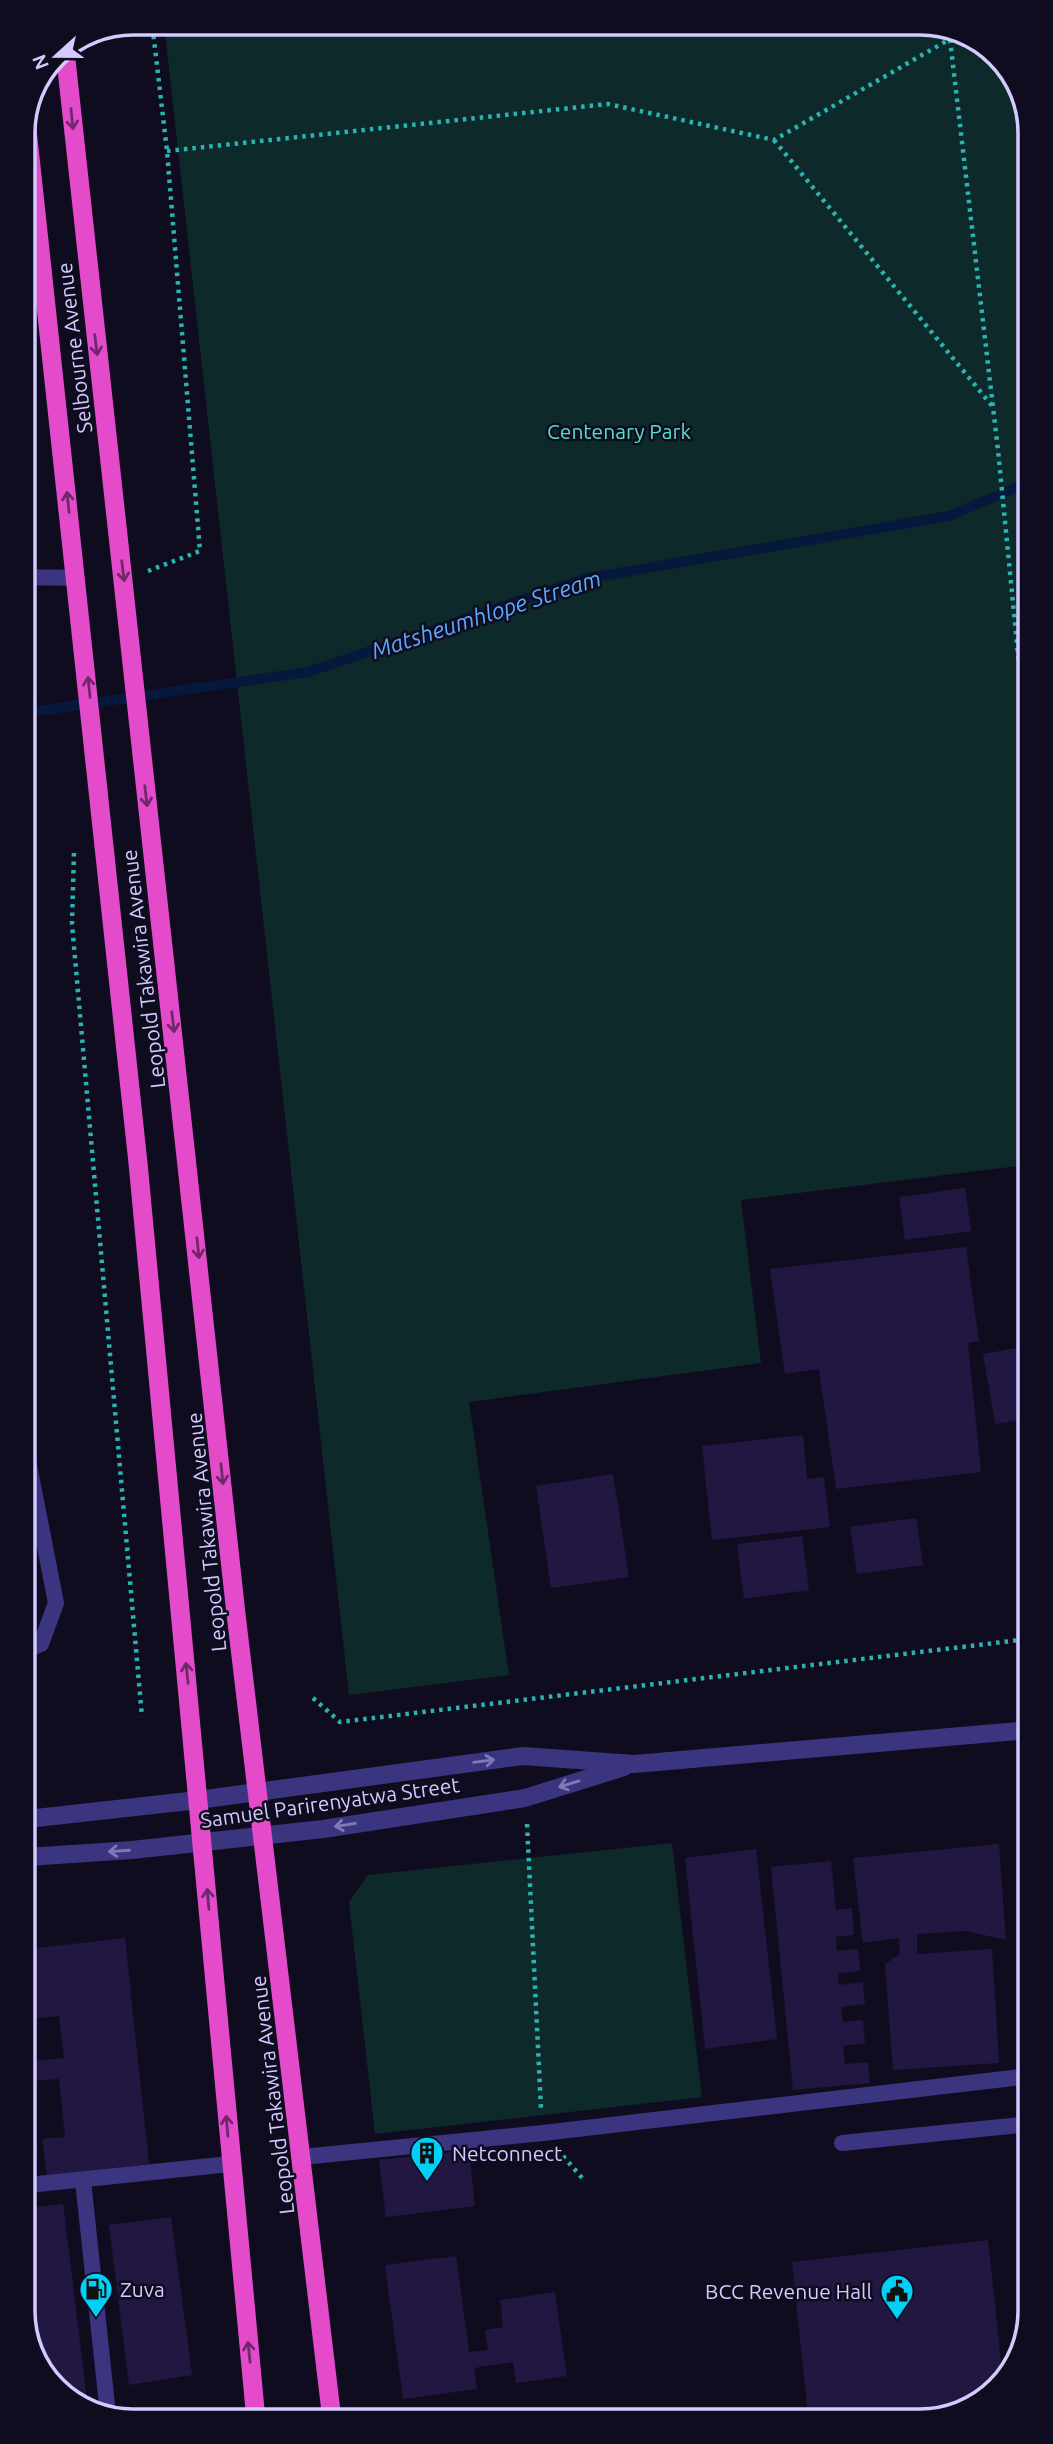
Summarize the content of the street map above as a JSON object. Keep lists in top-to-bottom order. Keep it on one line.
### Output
{"streets":{"highway":["Selbourne Avenue","Leopold Takawira Avenue"],"street":["Samuel Parirenyatwa Street"]},"crossings":[["Selbourne Avenue","Leopold Takawira Avenue"],["Leopold Takawira Avenue","Samuel Parirenyatwa Street"]],"water":["Matsheumhlope Stream"],"parks":["Centenary Park"],"places":{"building":["Netconnect"],"fuel station":["Zuva"],"public building":["BCC Revenue Hall"]},"north":"left"}
